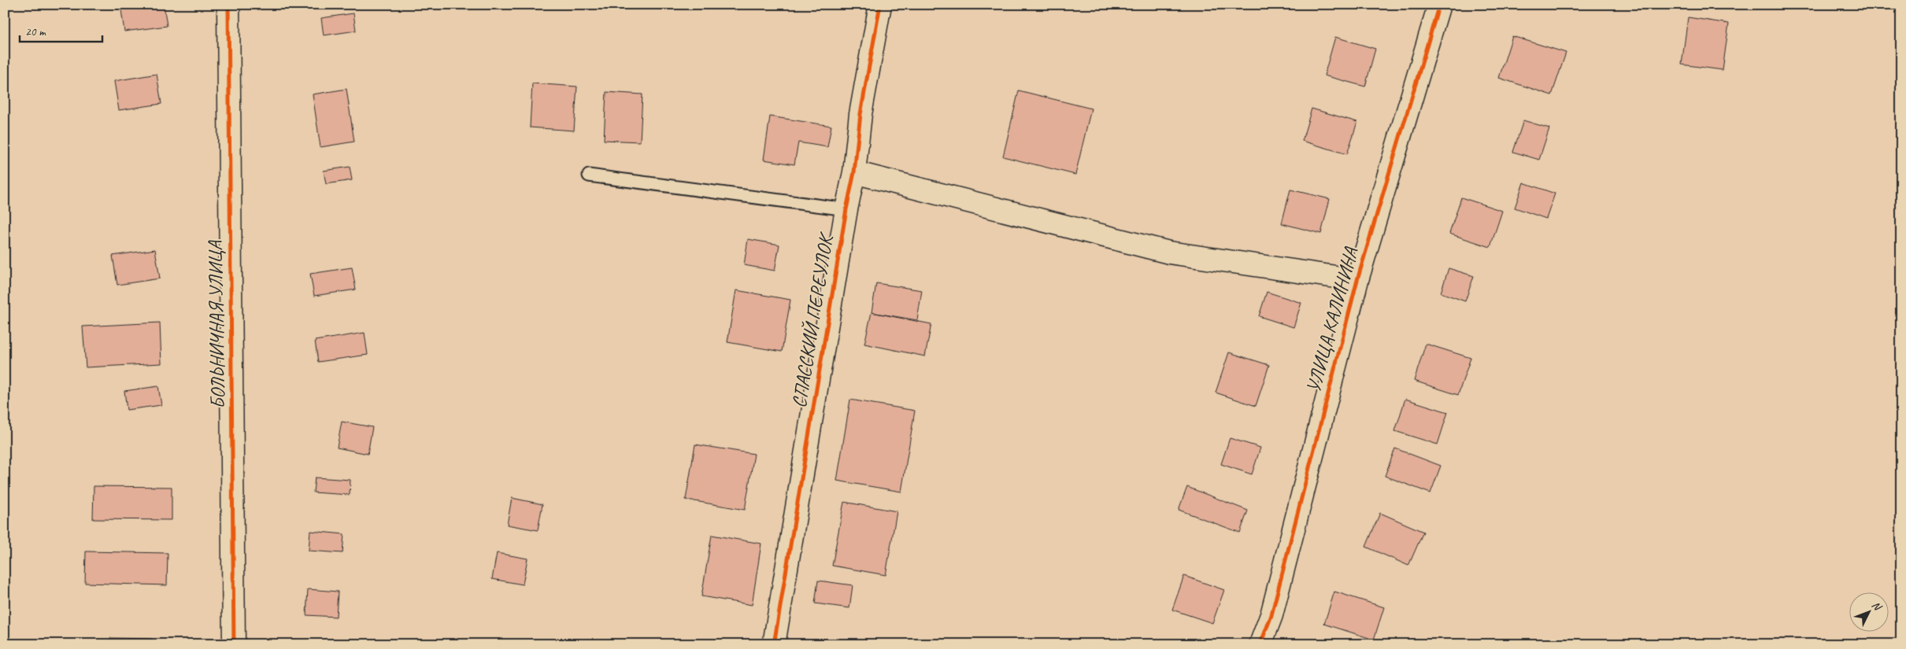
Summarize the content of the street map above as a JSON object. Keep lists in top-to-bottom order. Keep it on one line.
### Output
{"streets":{"street":["УЛИЦА КАЛИНИНА","СПАССКИЙ ПЕРЕУЛОК","БОЛЬНИЧНАЯ УЛИЦА"]},"scale_bar":"20 m","north":"top right"}
